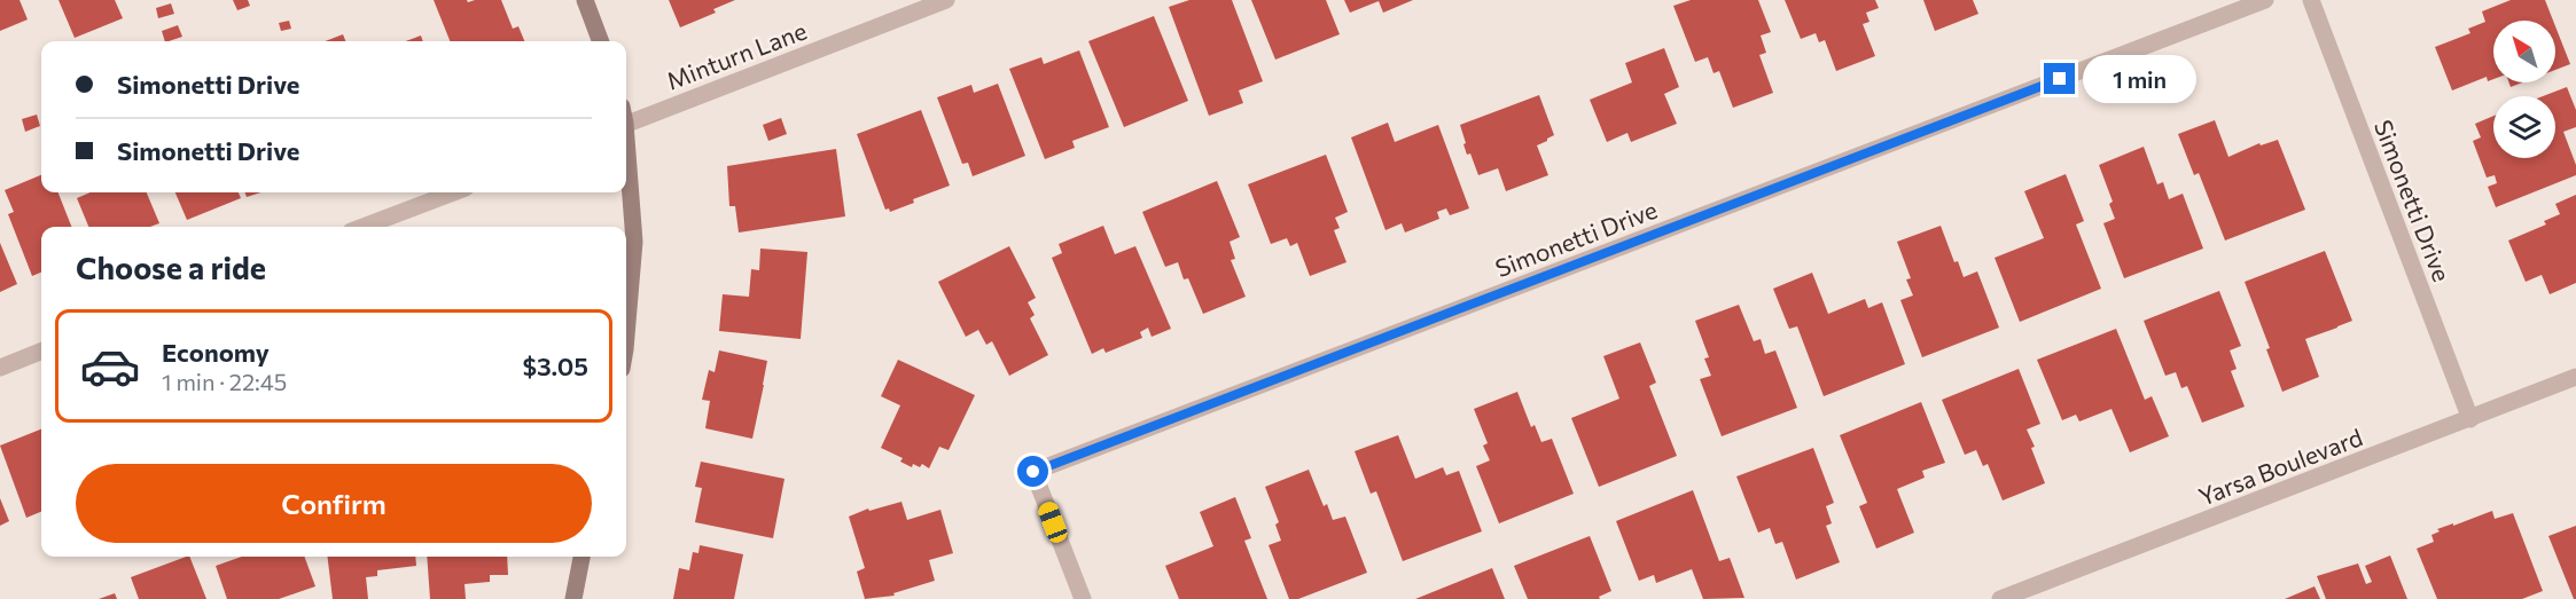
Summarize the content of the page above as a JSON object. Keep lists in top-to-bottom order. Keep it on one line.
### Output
{"streets":{"street":["Minturn Lane","Simonetti Drive","Yarsa Boulevard"]},"crossings":[["Simonetti Drive","Yarsa Boulevard"]],"north":"top left","page":{"banner":["Simonetti Drive","Simonetti Drive"],"bubble":"1 min","heading":"Choose a ride","list":[{"name":"Economy","note":"1 min · 22:45","value":"$3.05"}],"buttons":"Confirm"}}
